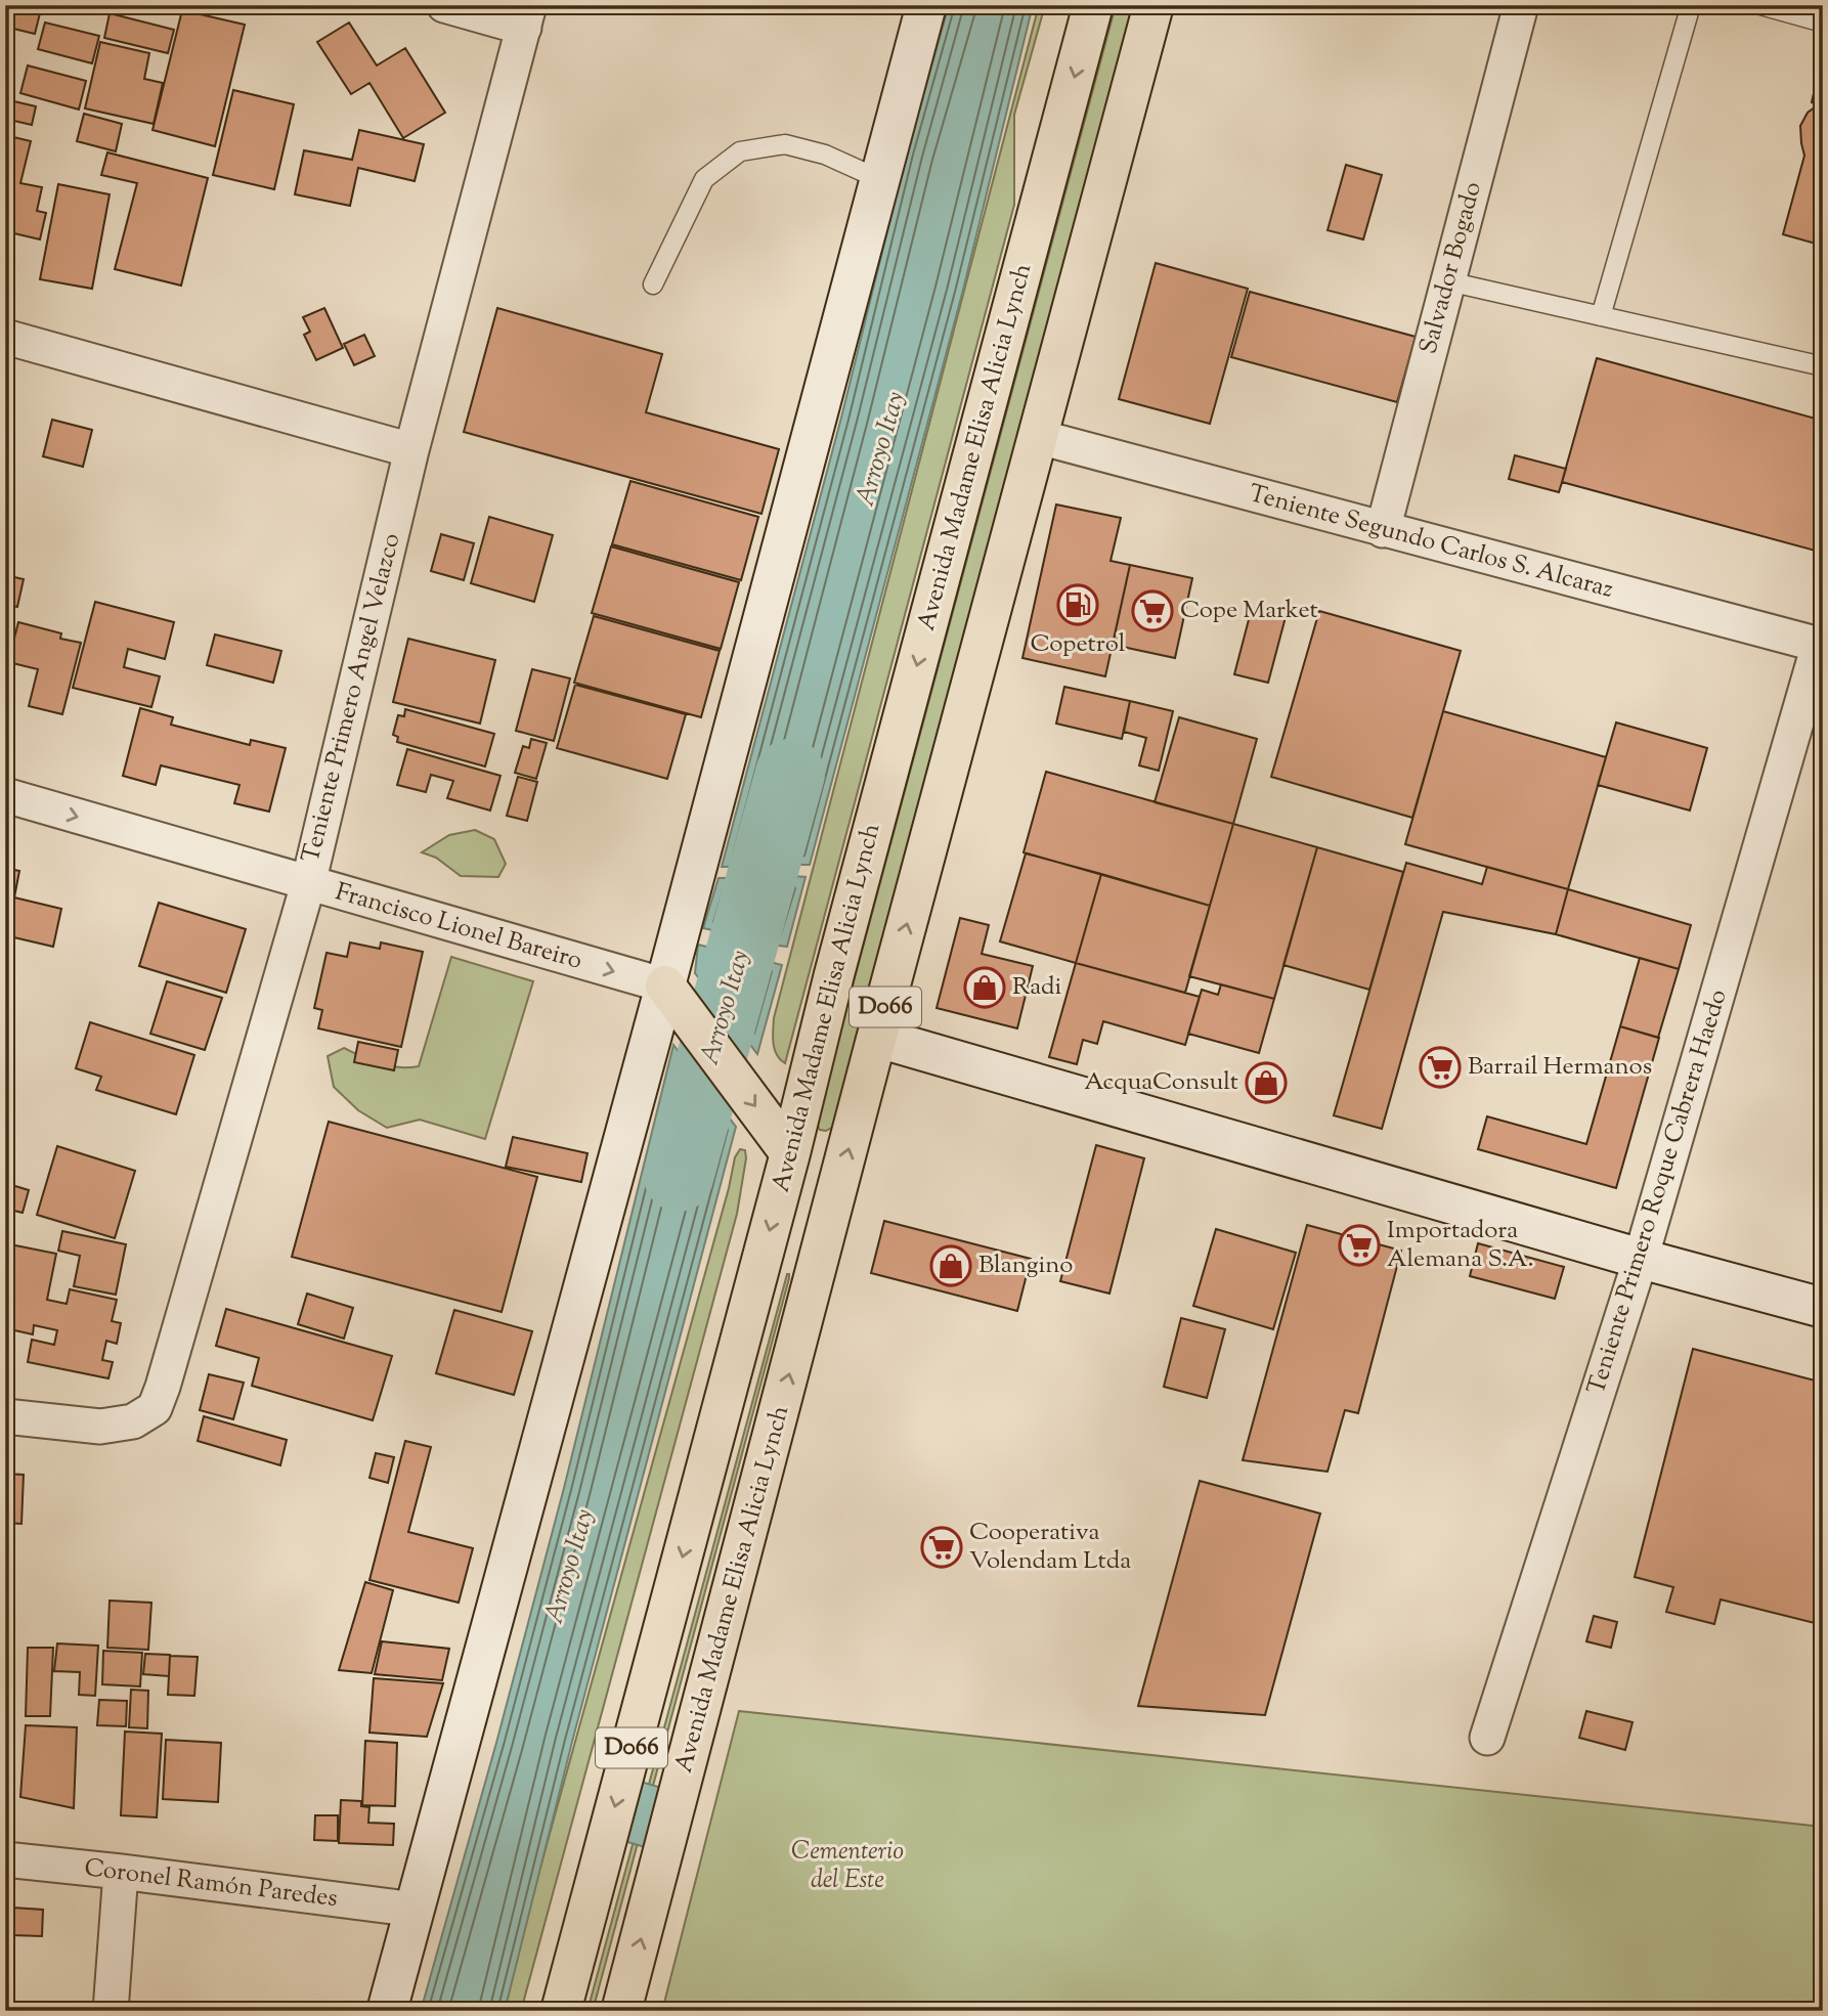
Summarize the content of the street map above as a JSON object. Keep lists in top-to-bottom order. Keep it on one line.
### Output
{"streets":{"highway":["Avenida Madame Elisa Alicia Lynch","D066"],"street":["Salvador Bogado","Teniente Segundo Carlos S. Alcaraz","Teniente Primero Angel Velazco","Francisco Lionel Bareiro","Teniente Primero Roque Cabrera Haedo","Coronel Ramón Paredes"]},"crossings":[["Salvador Bogado","Teniente Segundo Carlos S. Alcaraz"],["Avenida Madame Elisa Alicia Lynch","Teniente Segundo Carlos S. Alcaraz"],["Teniente Segundo Carlos S. Alcaraz","Teniente Primero Roque Cabrera Haedo"],["Teniente Primero Angel Velazco","Francisco Lionel Bareiro"]],"one_way":["Francisco Lionel Bareiro"],"water":["Arroyo Itay"],"parks":["Cementerio del Este"],"places":{"fuel station":["Copetrol"],"supermarket":["Cope Market","Barrail Hermanos","Importadora Alemana S.A.","Cooperativa Volendam Ltda"],"shop":["Radi","AcquaConsult","Blangino"]}}
